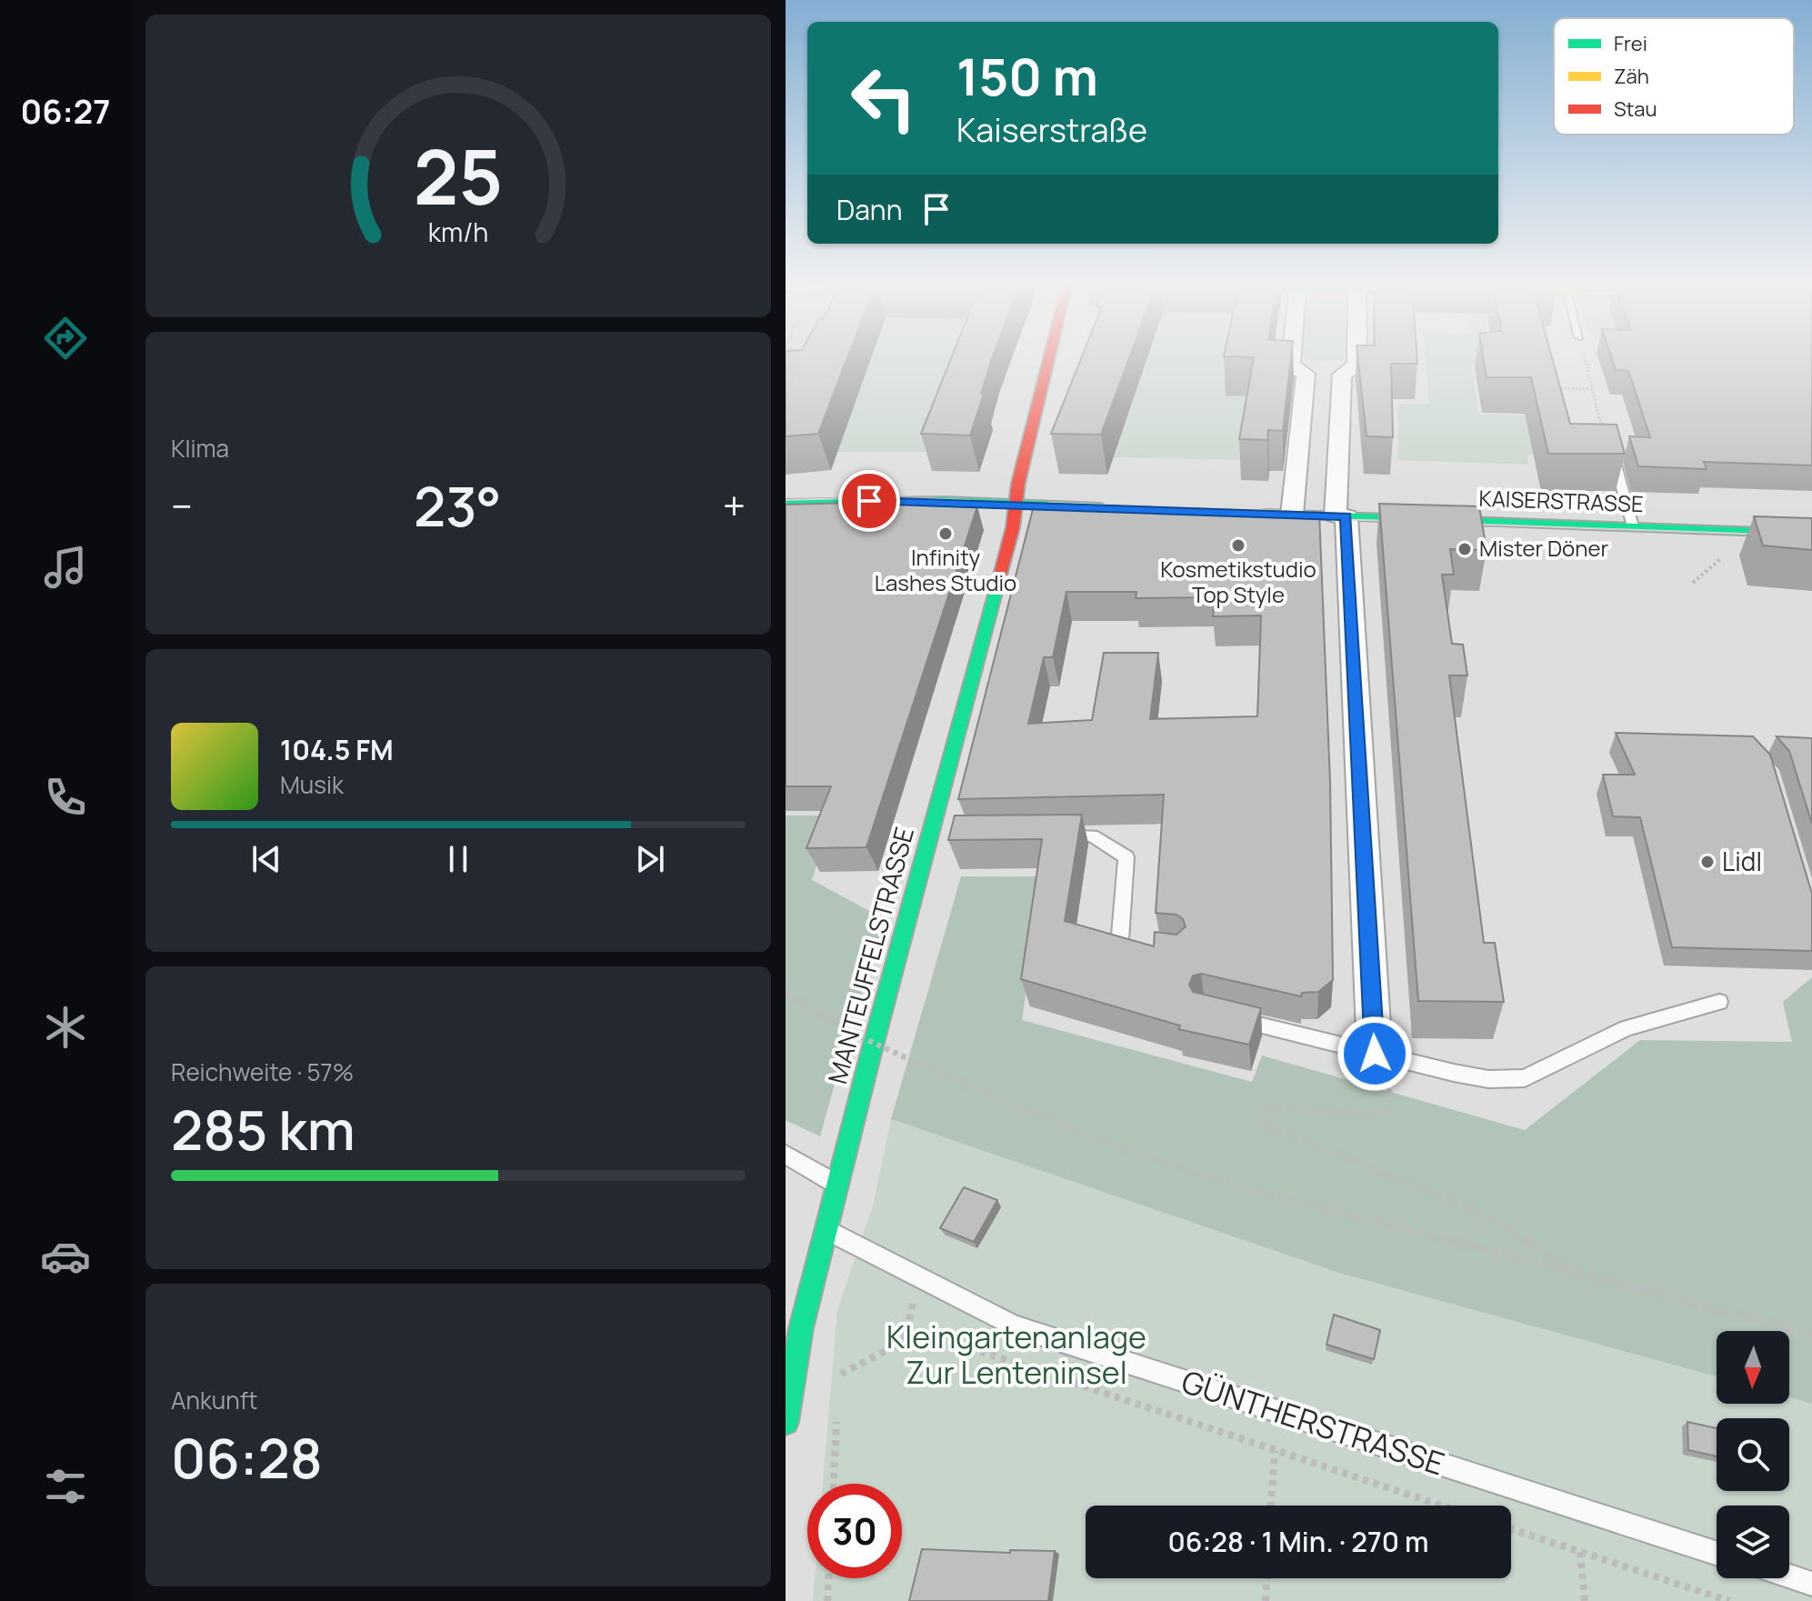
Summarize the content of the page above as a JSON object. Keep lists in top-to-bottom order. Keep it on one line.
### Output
{"streets":{"street":["KAISERSTRASSE","MANTEUFFELSTRASSE"],"lane":["GÜNTHERSTRASSE"]},"crossings":[["MANTEUFFELSTRASSE","GÜNTHERSTRASSE"]],"parks":["Kleingartenanlage Zur Lenteninsel"],"places":["Infinity Lashes Studio","Kosmetikstudio Top Style","Mister Döner","Lidl"],"legend":["Frei","Zäh","Stau"],"north":"bottom","page":{"tabs":"06:27","turn":["150 m","Kaiserstraße"],"then":"Dann","tile":["Klima",["Reichweite · 57%","285 km"],["Ankunft","06:28"]],"heat":["−","23°","+"],"song":["104.5 FM","Musik"],"limit":"30","trip":"06:28 · 1 Min. · 270 m","gauge":["25","km/h"]}}
